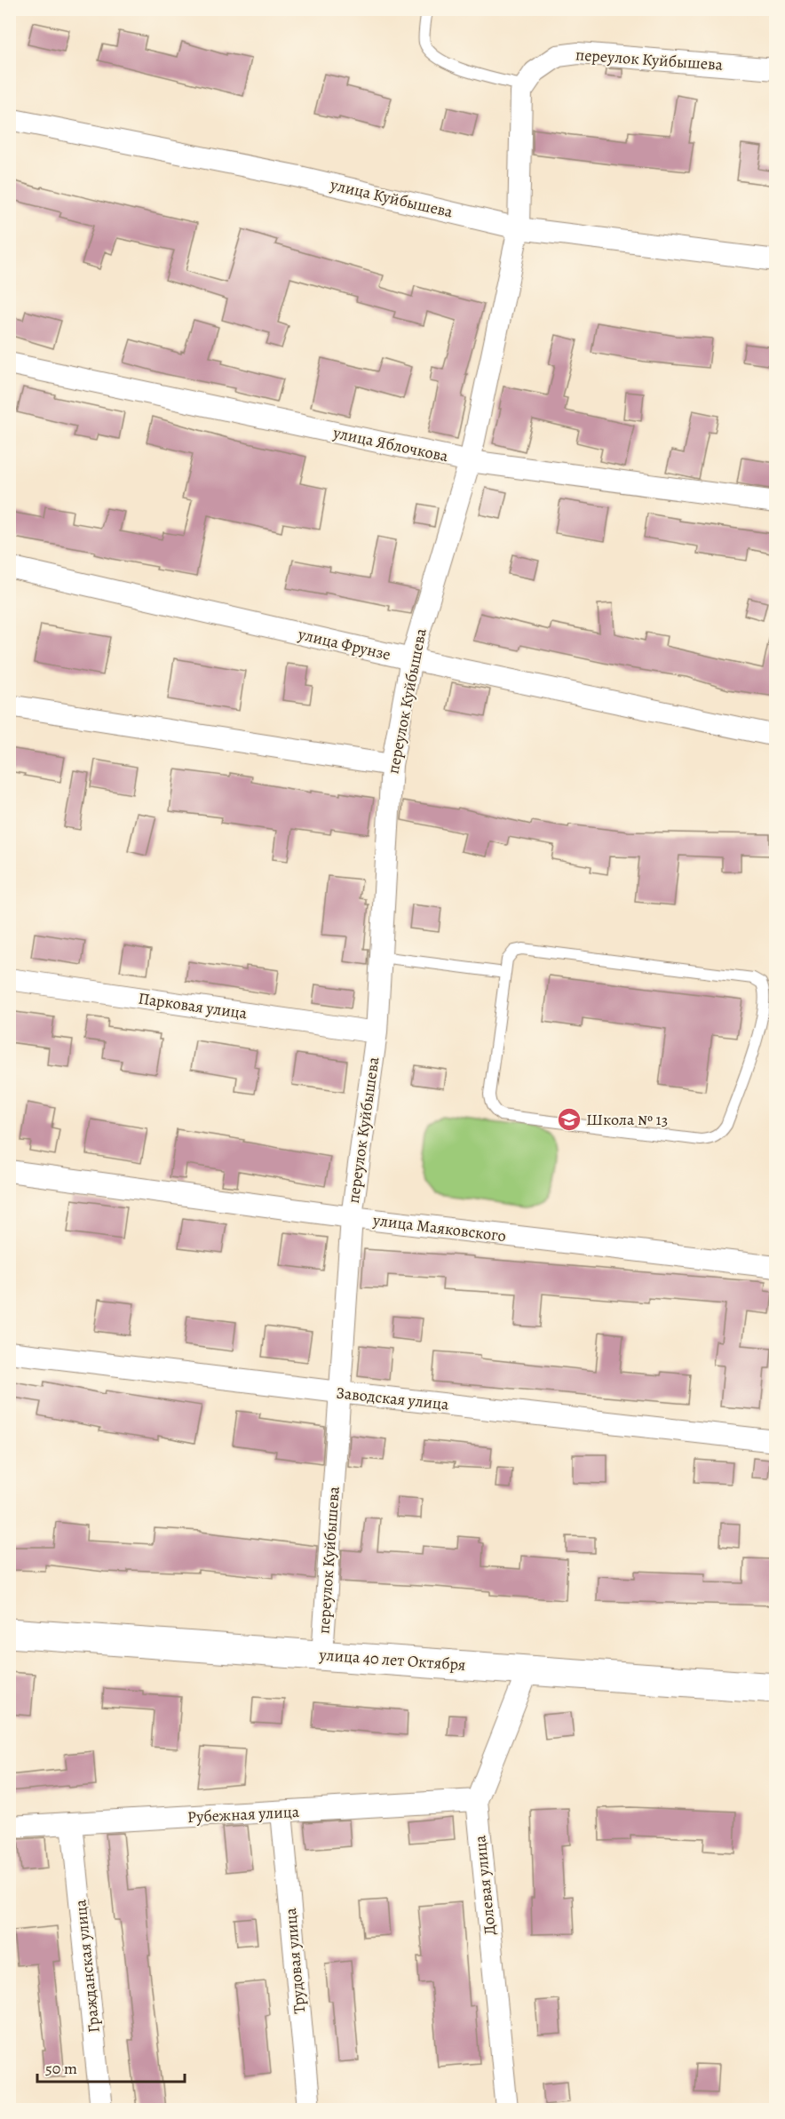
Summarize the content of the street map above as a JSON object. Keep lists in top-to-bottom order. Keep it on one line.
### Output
{"streets":{"street":["переулок Куйбышева","улица Куйбышева","улица Яблочкова","улица Фрунзе","Парковая улица","улица Маяковского","Заводская улица","улица 40 лет Октября","Рубежная улица","Долевая улица","Трудовая улица","Гражданская улица"]},"crossings":[["переулок Куйбышева","улица Куйбышева"],["переулок Куйбышева","улица Яблочкова"],["переулок Куйбышева","улица Фрунзе"],["переулок Куйбышева","Парковая улица"],["переулок Куйбышева","улица Маяковского"],["переулок Куйбышева","Заводская улица"],["переулок Куйбышева","улица 40 лет Октября"],["улица 40 лет Октября","Долевая улица"],["Рубежная улица","Долевая улица"],["Рубежная улица","Трудовая улица"],["Рубежная улица","Гражданская улица"]],"places":{"school or university":["Школа № 13"]},"scale_bar":"50 m"}
